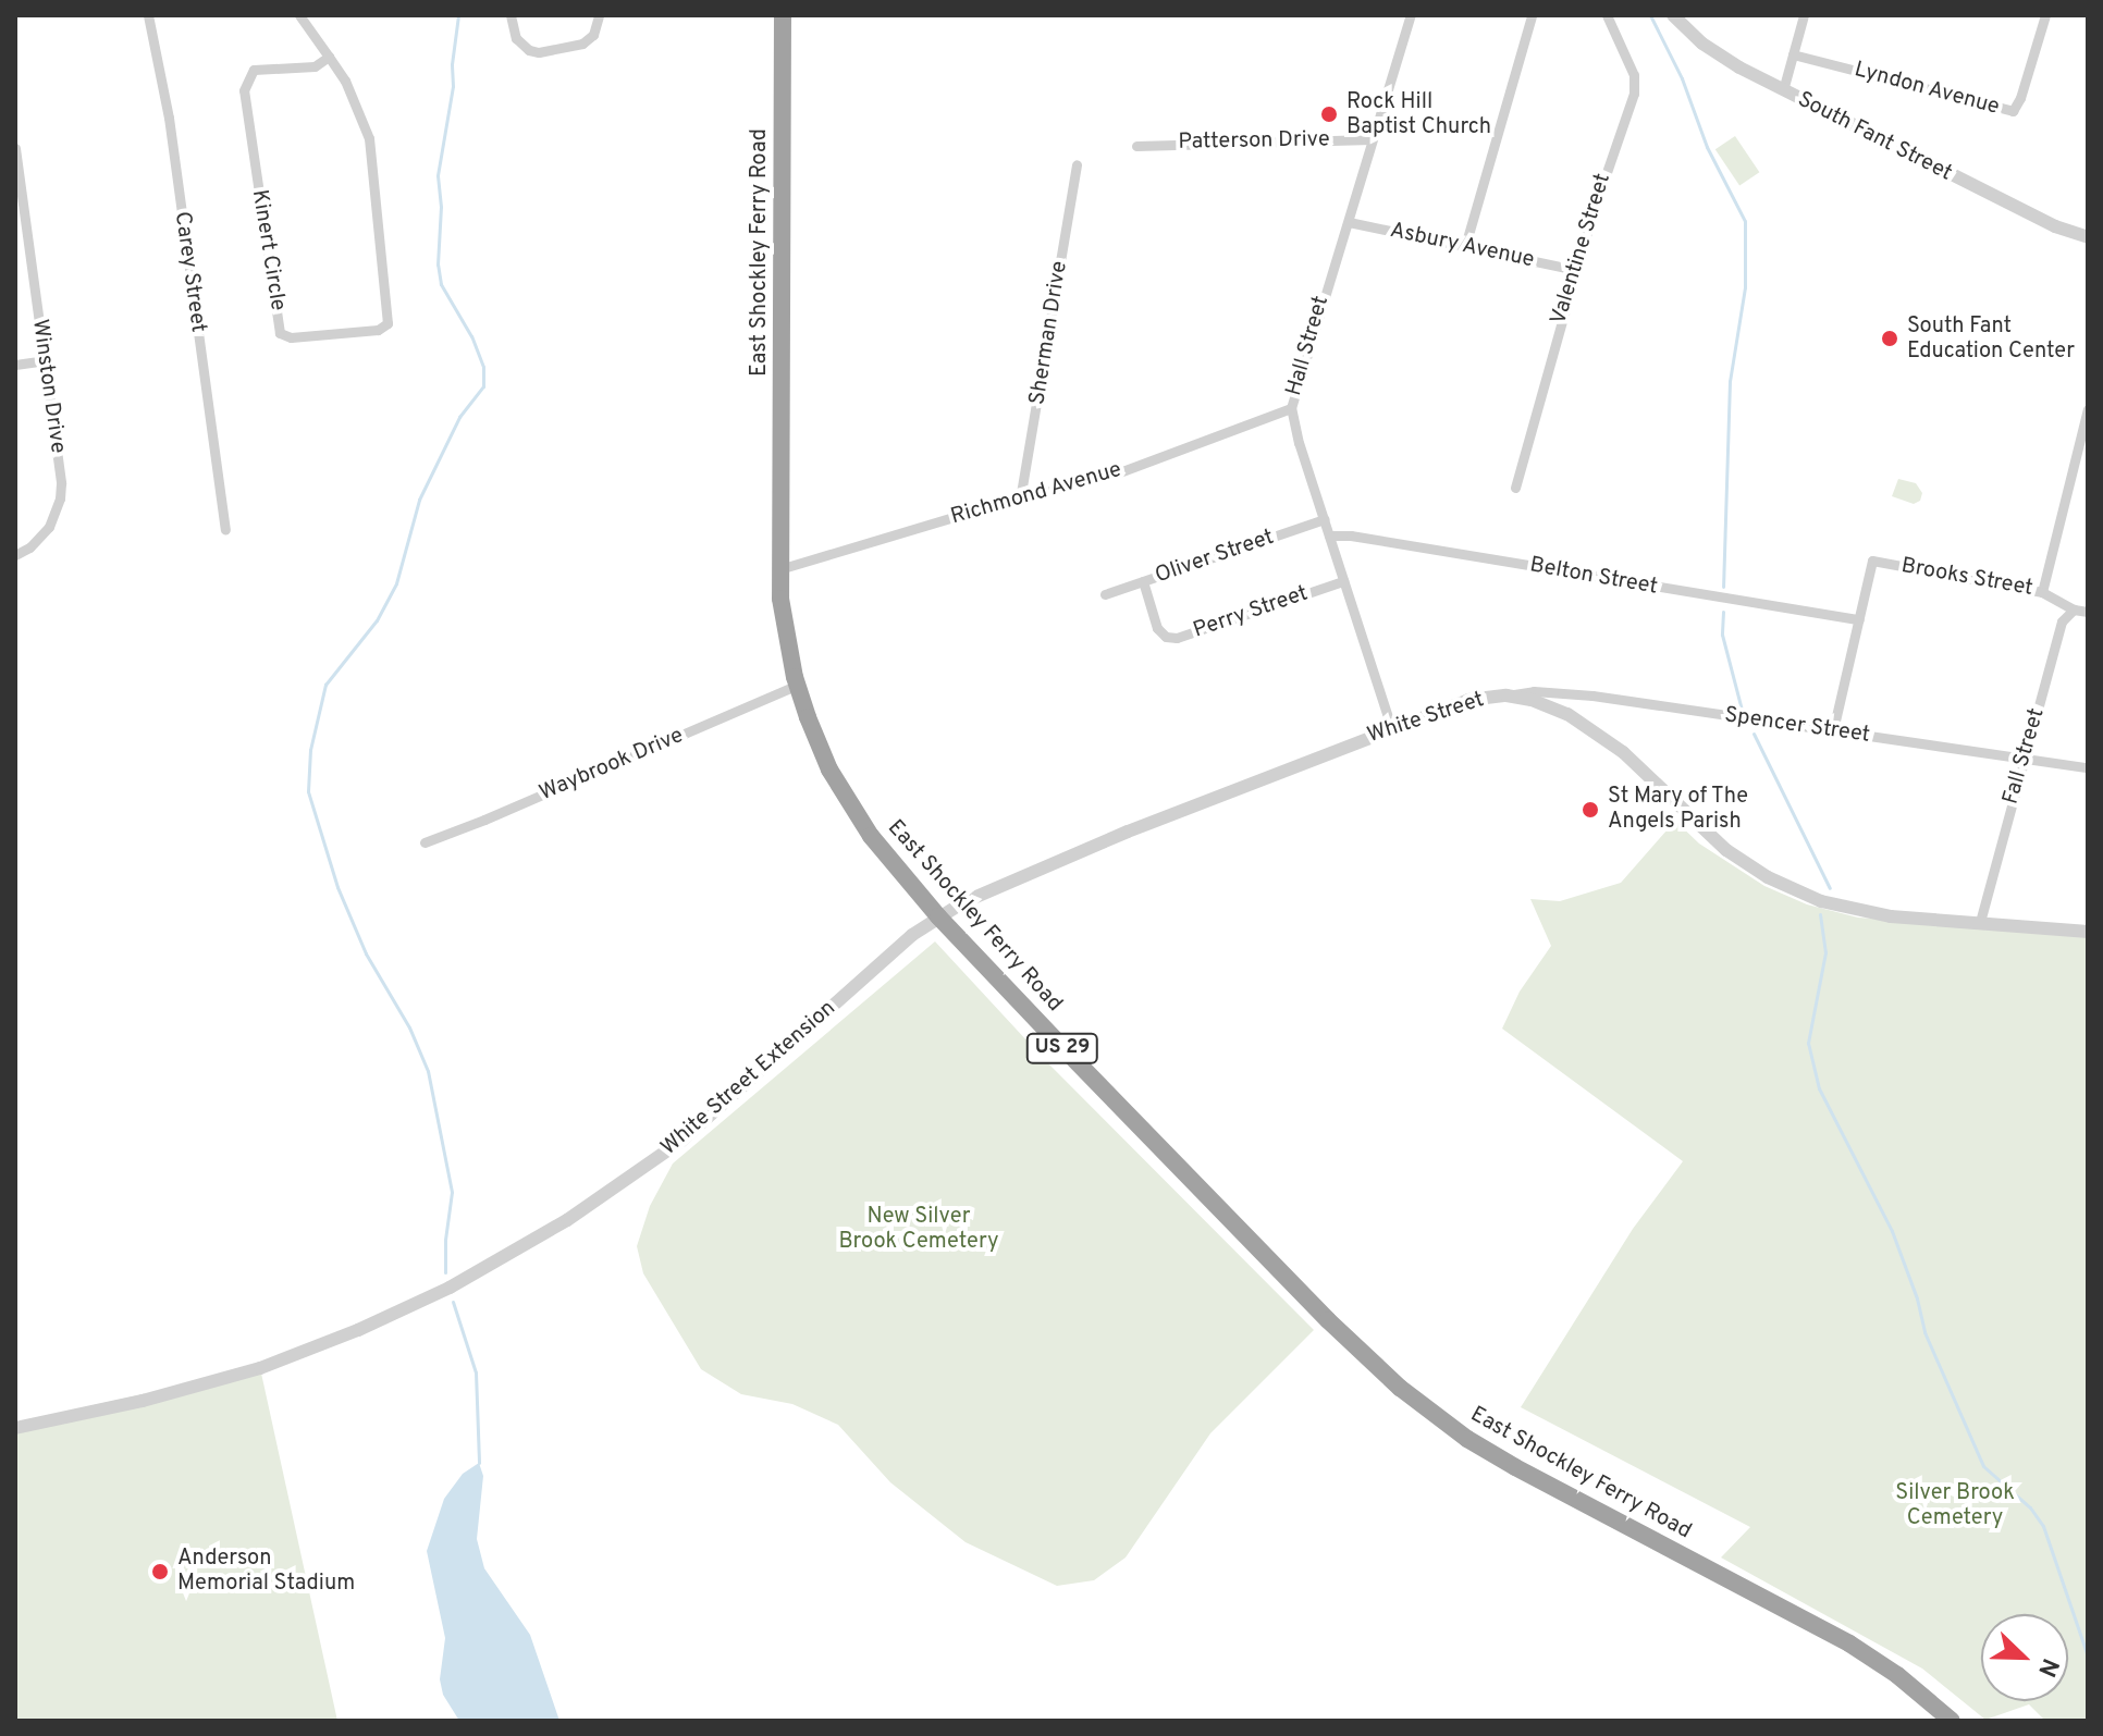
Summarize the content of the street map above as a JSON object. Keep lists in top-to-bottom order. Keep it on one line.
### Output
{"streets":{"highway":["East Shockley Ferry Road","US 29"],"street":["Lyndon Avenue","South Fant Street","Patterson Drive","Asbury Avenue","Valentine Street","Kinert Circle","Carey Street","Sherman Drive","Hall Street","Winston Drive","Richmond Avenue","Oliver Street","Belton Street","Brooks Street","Perry Street","White Street","Spencer Street","Fall Street","Waybrook Drive","White Street Extension"]},"crossings":[["Patterson Drive","Hall Street"],["Asbury Avenue","Valentine Street"],["Asbury Avenue","Hall Street"],["East Shockley Ferry Road","Richmond Avenue"],["East Shockley Ferry Road","White Street"],["East Shockley Ferry Road","Waybrook Drive"],["East Shockley Ferry Road","White Street Extension"],["Sherman Drive","Richmond Avenue"],["Hall Street","Richmond Avenue"],["Hall Street","Oliver Street"],["Hall Street","Belton Street"],["Hall Street","Perry Street"],["Hall Street","White Street"],["Oliver Street","Perry Street"],["Belton Street","Brooks Street"],["Brooks Street","Spencer Street"],["Brooks Street","Fall Street"],["White Street","Spencer Street"],["White Street","Fall Street"],["White Street","White Street Extension"],["Spencer Street","Fall Street"]],"parks":["New Silver Brook Cemetery","Silver Brook Cemetery"],"places":["Rock Hill Baptist Church","South Fant Education Center","St Mary of The Angels Parish","Anderson Memorial Stadium"],"north":"bottom right"}
